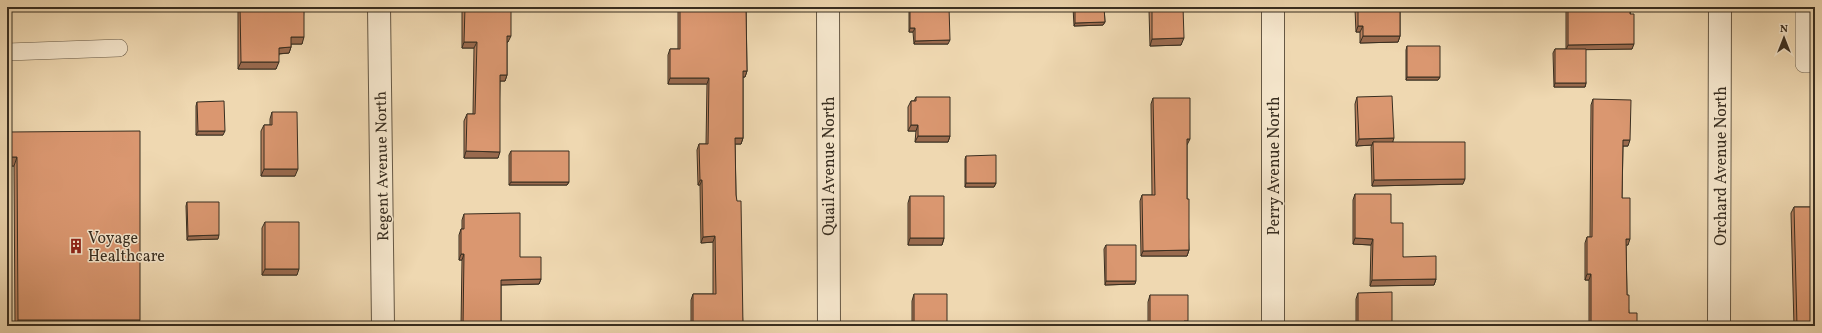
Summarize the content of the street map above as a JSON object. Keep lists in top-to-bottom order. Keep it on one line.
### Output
{"streets":{"street":["Regent Avenue North","Quail Avenue North","Perry Avenue North","Orchard Avenue North"]},"places":{"building":["Voyage Healthcare"]},"north":"top"}
